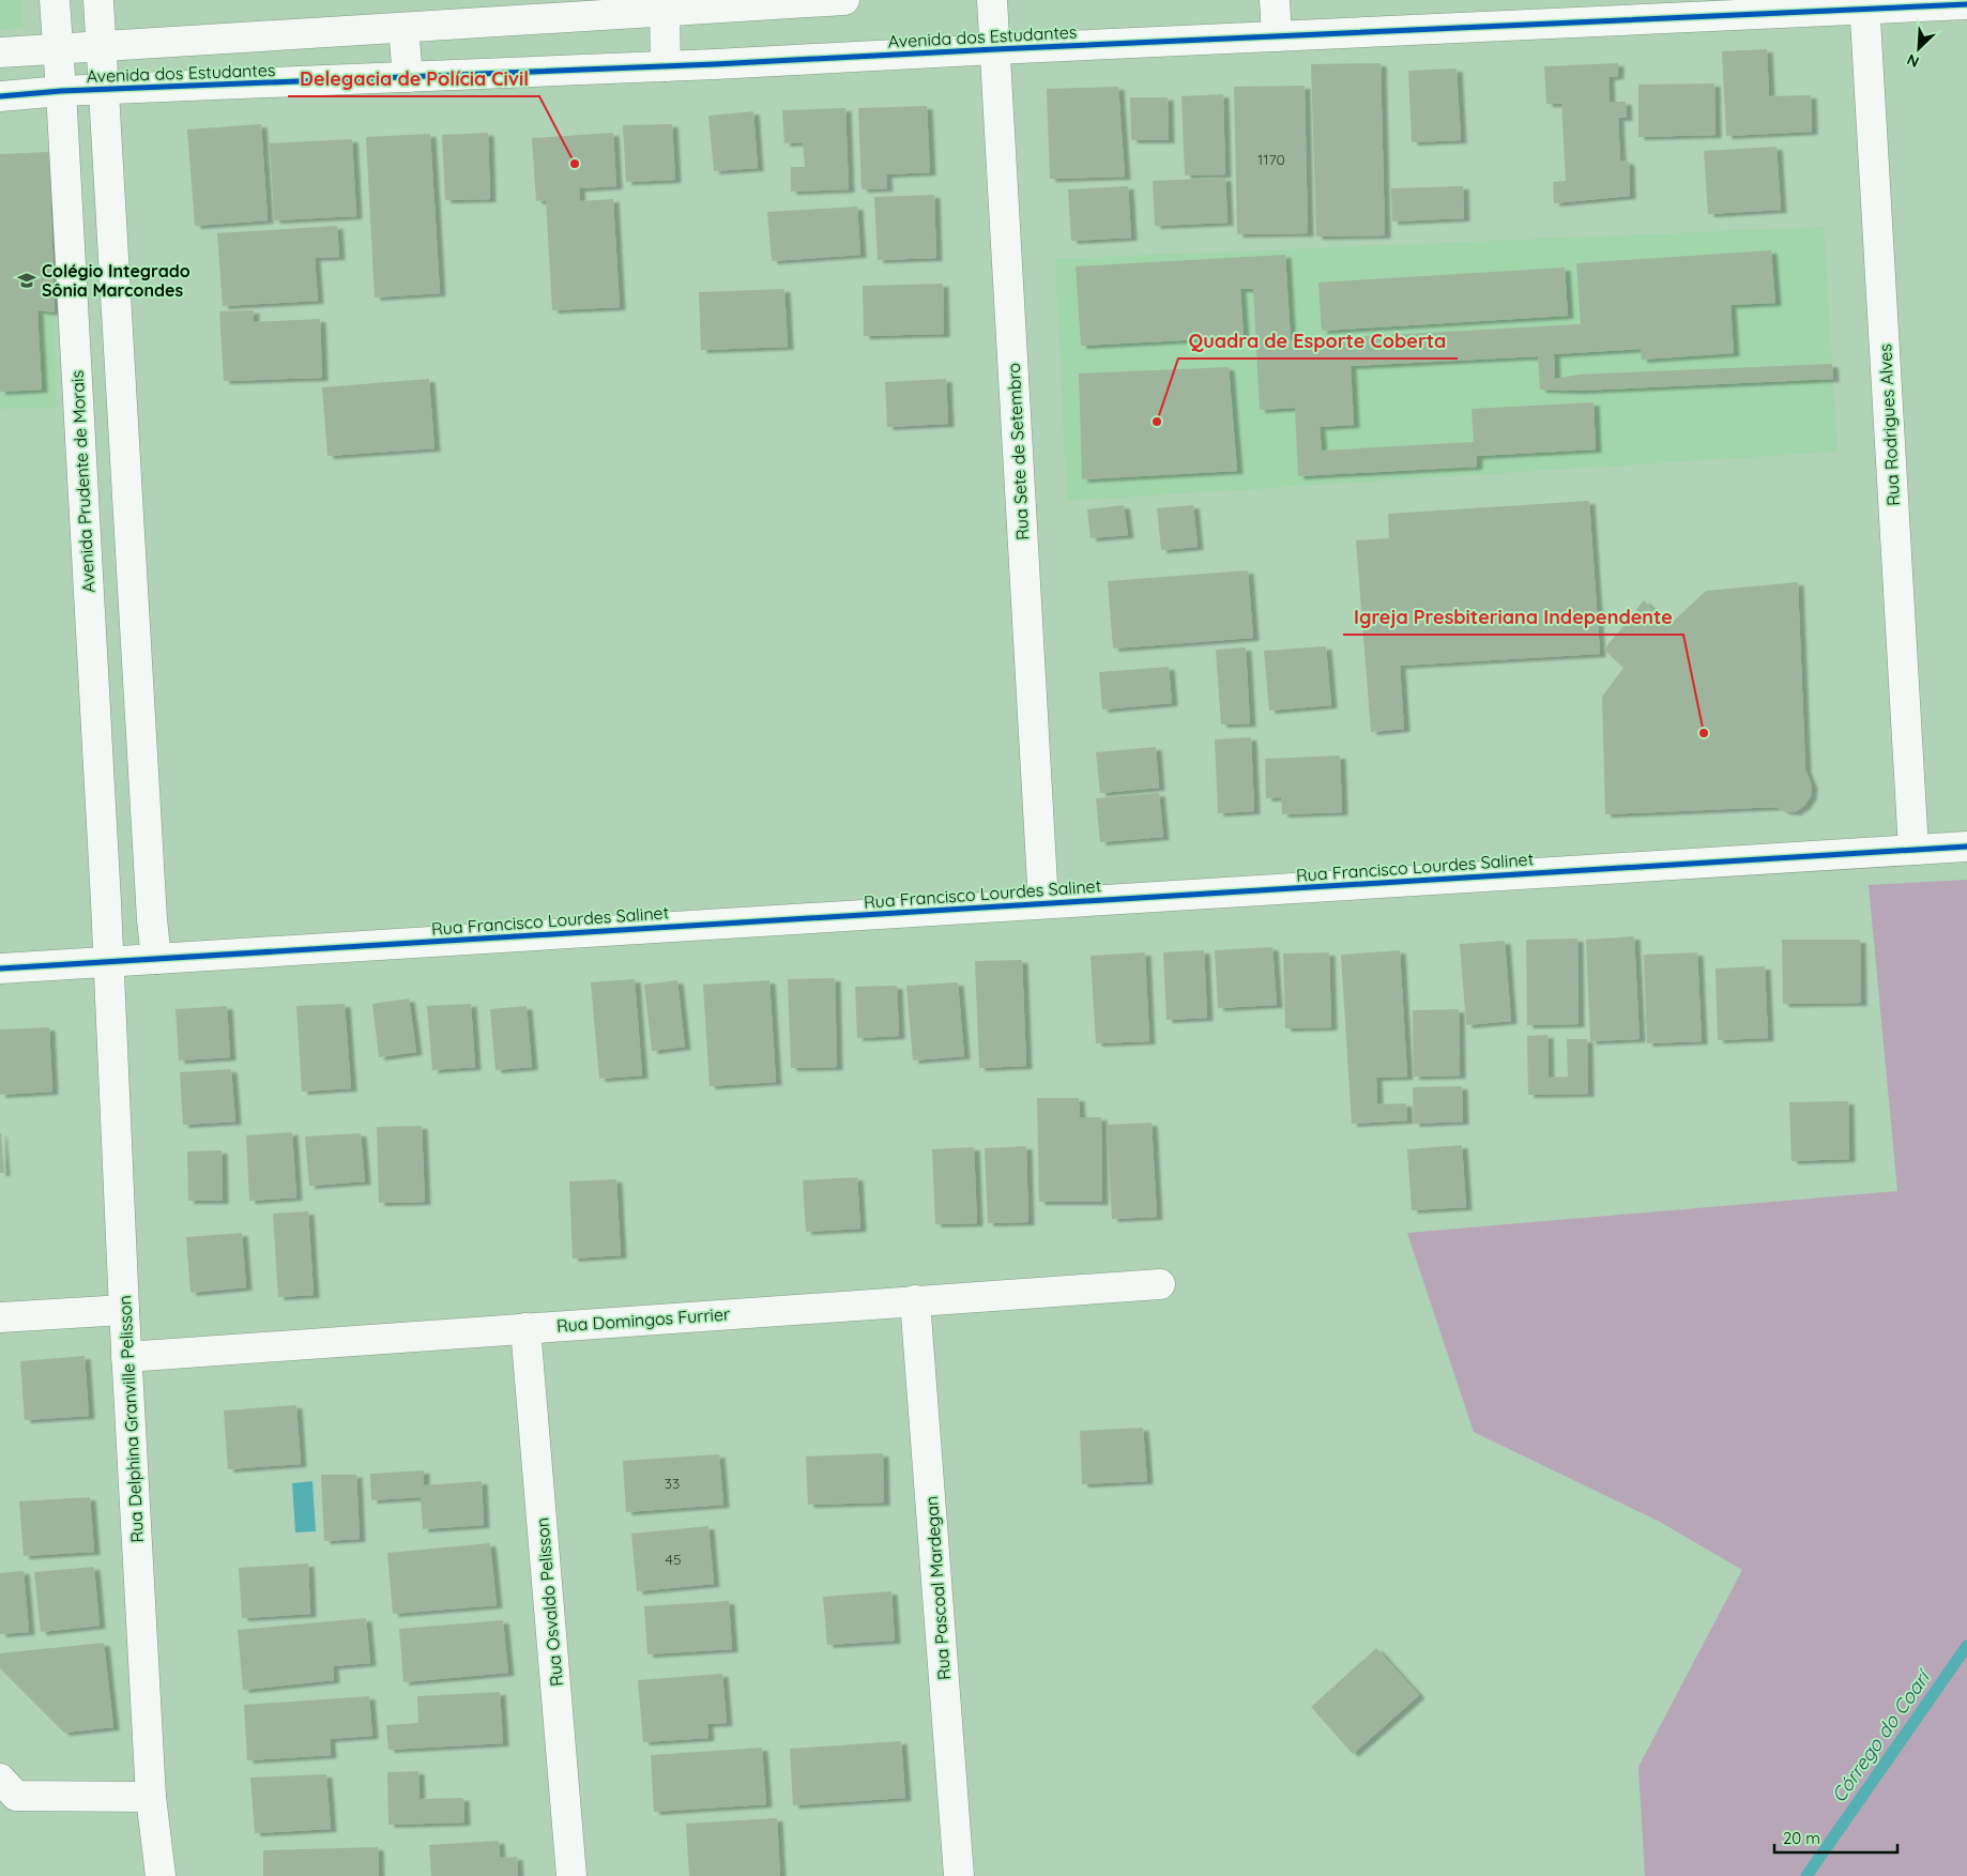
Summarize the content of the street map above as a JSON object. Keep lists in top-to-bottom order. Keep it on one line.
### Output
{"streets":{"street":["Avenida dos Estudantes","Rua Rodrigues Alves","Rua Sete de Setembro","Avenida Prudente de Morais","Rua Francisco Lourdes Salinet","Rua Domingos Furrier","Rua Delphina Granville Pelisson","Rua Pascoal Mardegan","Rua Osvaldo Pelisson"]},"crossings":[["Avenida dos Estudantes","Rua Rodrigues Alves"],["Avenida dos Estudantes","Rua Sete de Setembro"],["Avenida dos Estudantes","Avenida Prudente de Morais"],["Rua Rodrigues Alves","Rua Francisco Lourdes Salinet"],["Rua Sete de Setembro","Rua Francisco Lourdes Salinet"],["Avenida Prudente de Morais","Rua Francisco Lourdes Salinet"],["Avenida Prudente de Morais","Rua Delphina Granville Pelisson"],["Rua Francisco Lourdes Salinet","Rua Delphina Granville Pelisson"],["Rua Domingos Furrier","Rua Delphina Granville Pelisson"],["Rua Domingos Furrier","Rua Pascoal Mardegan"],["Rua Domingos Furrier","Rua Osvaldo Pelisson"]],"water":["Córrego do Coarí"],"places":{"other":["Delegacia de Polícia Civil","Quadra de Esporte Coberta","Igreja Presbiteriana Independente"],"school or university":["Colégio Integrado Sônia Marcondes"]},"house_numbers":["1170","33","45"],"scale_bar":"20 m","north":"bottom left"}
